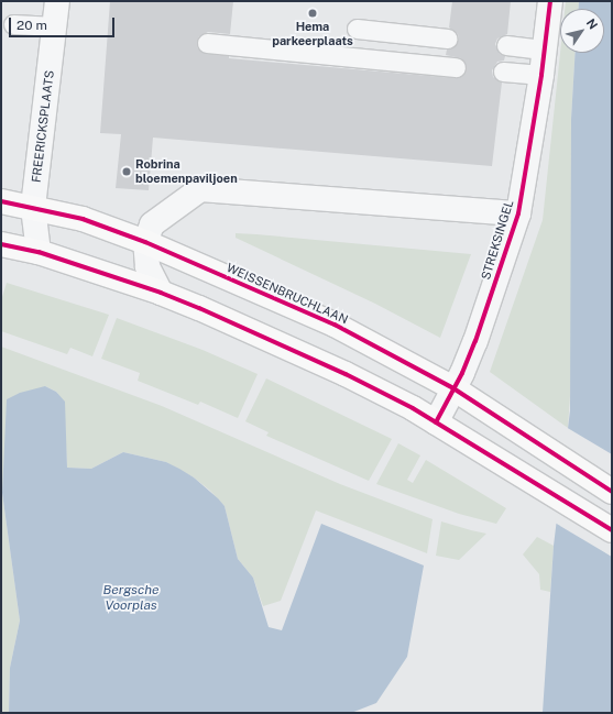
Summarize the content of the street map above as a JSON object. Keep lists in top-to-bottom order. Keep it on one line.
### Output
{"streets":{"street":["FREERICKSPLAATS","STREKSINGEL","WEISSENBRUCHLAAN"]},"crossings":[["FREERICKSPLAATS","WEISSENBRUCHLAAN"],["STREKSINGEL","WEISSENBRUCHLAAN"]],"water":["Bergsche Voorplas"],"places":["Hema parkeerplaats","Robrina bloemenpaviljoen"],"scale_bar":"20 m","north":"top right"}
